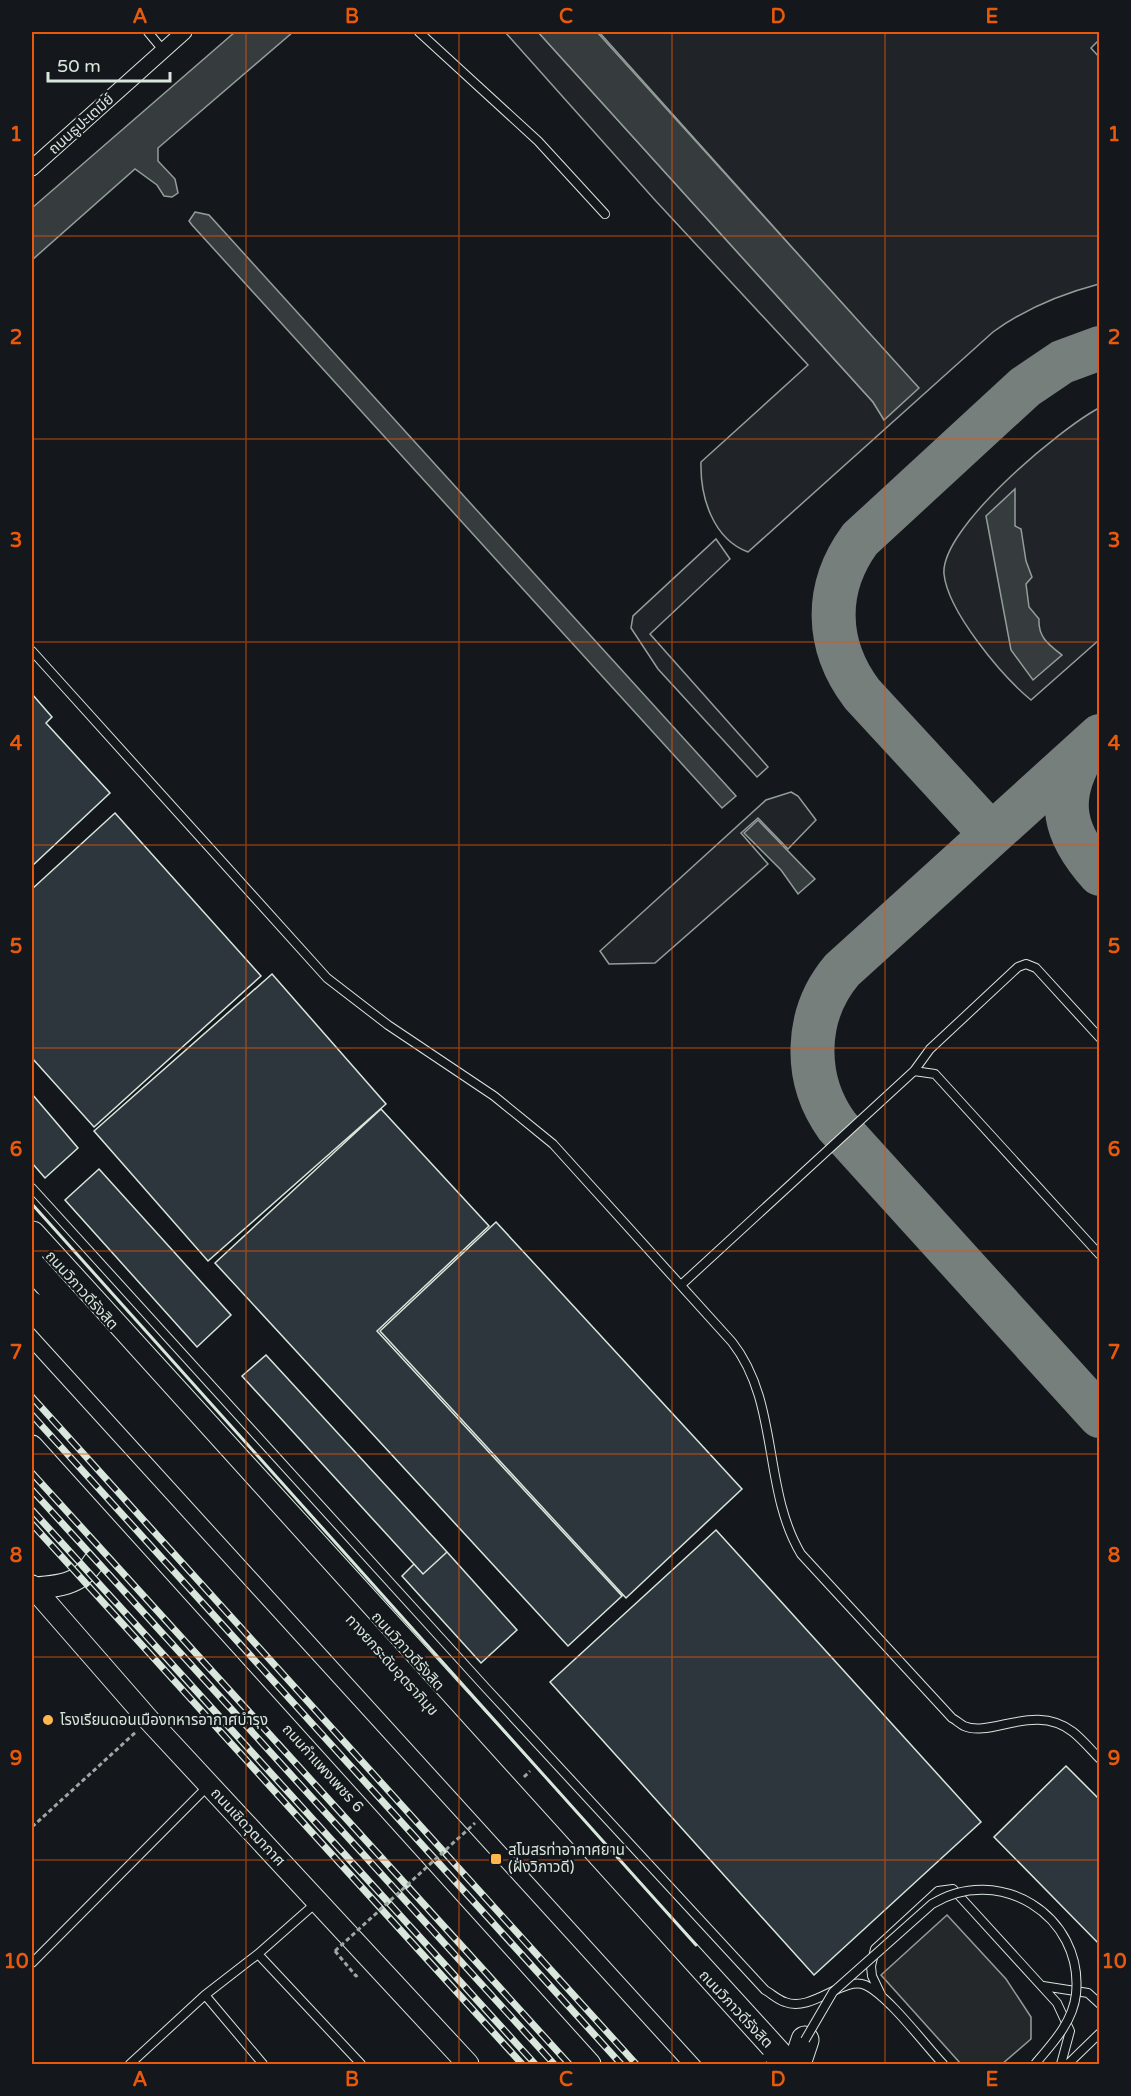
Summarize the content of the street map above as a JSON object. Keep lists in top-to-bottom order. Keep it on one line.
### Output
{"streets":{"highway":["ถนนวิภาวดีรังสิต","ทางยกระดับอุตราภิมุข"],"main road":["ถนนกำแพงเพชร 6","ถนนเชิดวุฒากาศ"],"street":["ถนนธูปะเตมีย์"]},"places":{"other":["โรงเรียนดอนเมืองทหารอากาศบำรุง"],"transit":["สโมสรท่าอากาศยาน (ฝั่งวิภาวดี)"]},"scale_bar":"50 m","grid":{"columns":["A","B","C","D","E"],"rows":["1","2","3","4","5","6","7","8","9","10"]}}
